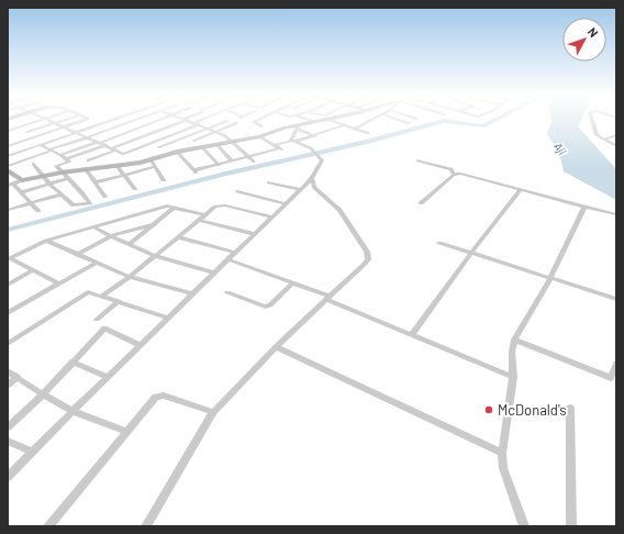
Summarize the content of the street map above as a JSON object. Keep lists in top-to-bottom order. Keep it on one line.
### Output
{"water":["Aji"],"places":["McDonald's"],"north":"top right"}
